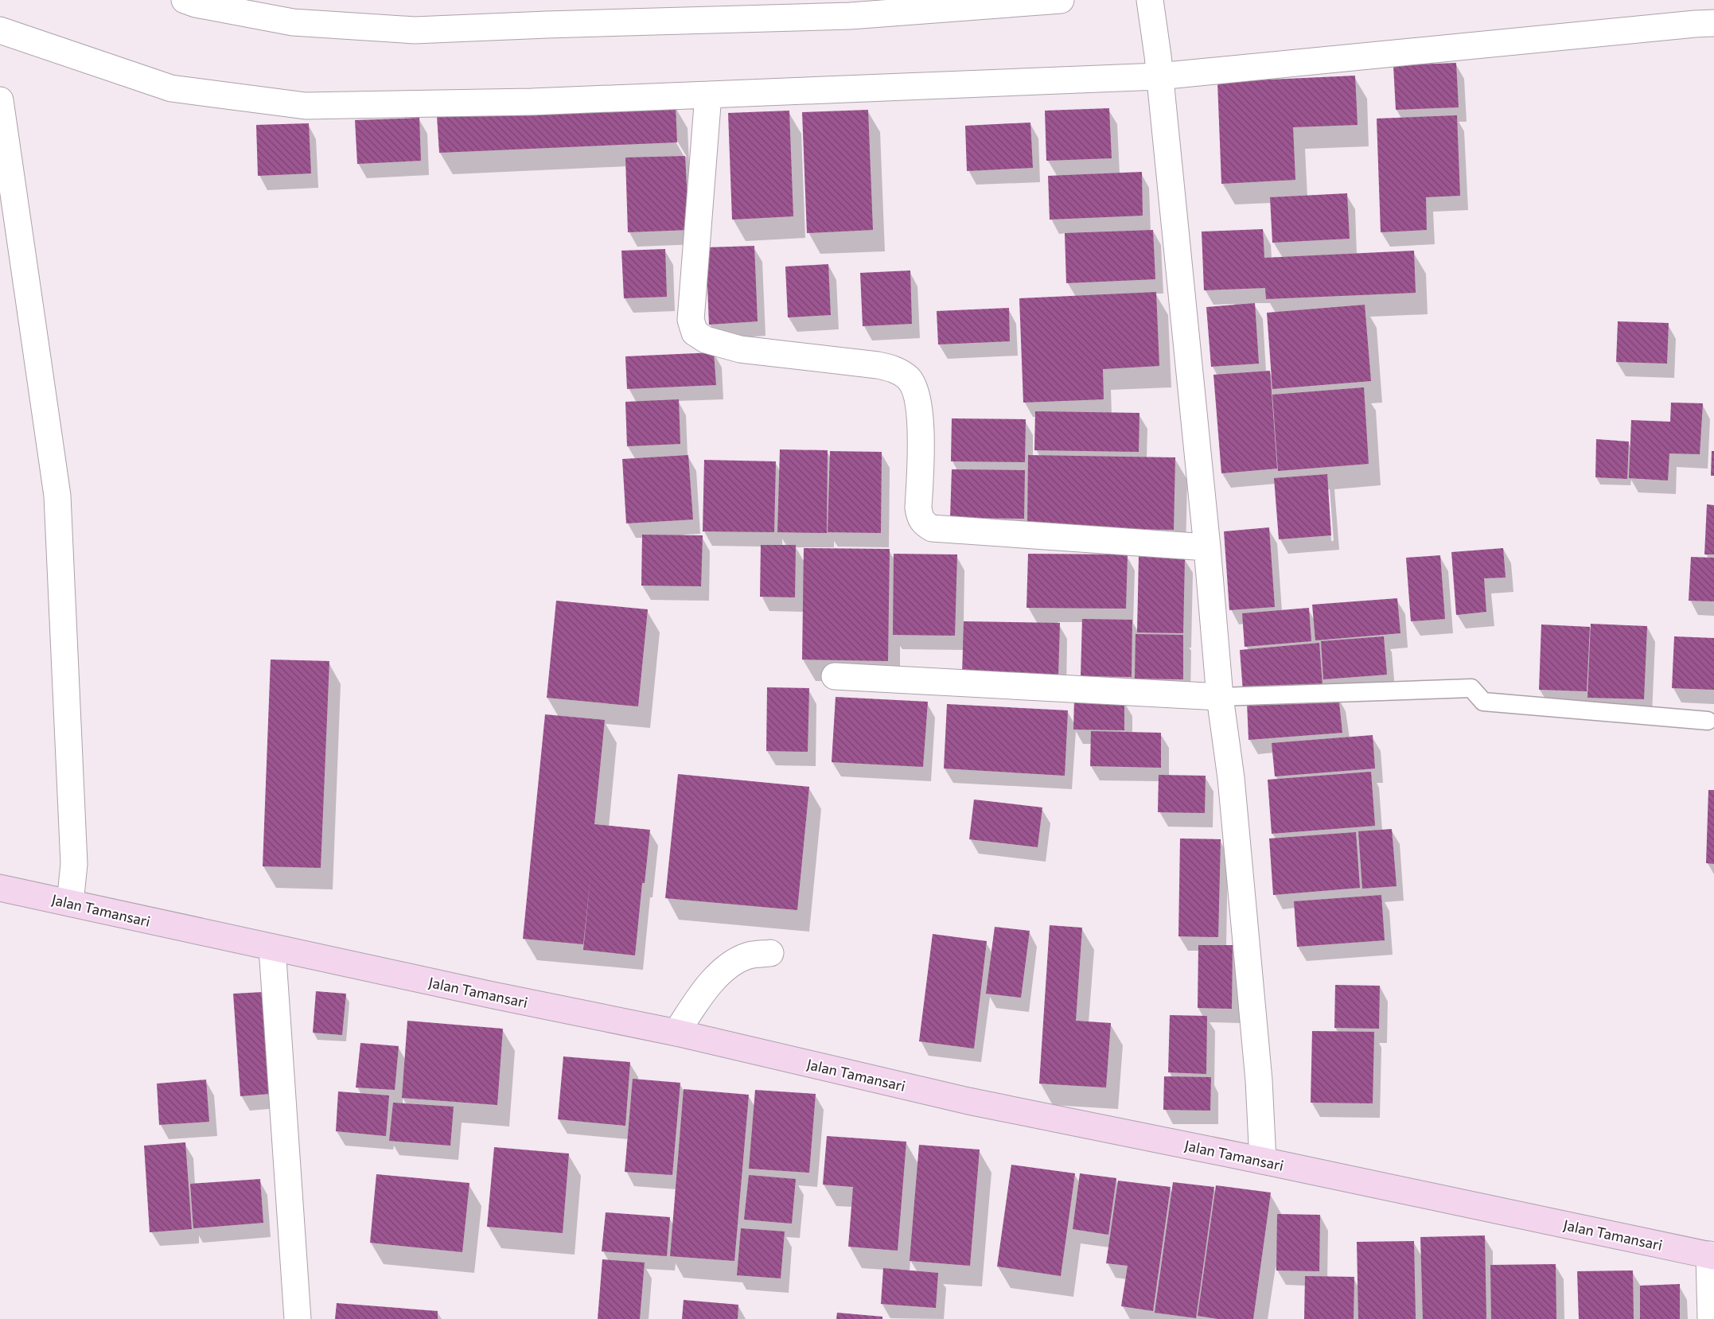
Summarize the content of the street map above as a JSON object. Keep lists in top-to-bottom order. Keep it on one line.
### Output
{"streets":{"main road":["Jalan Tamansari"]}}
